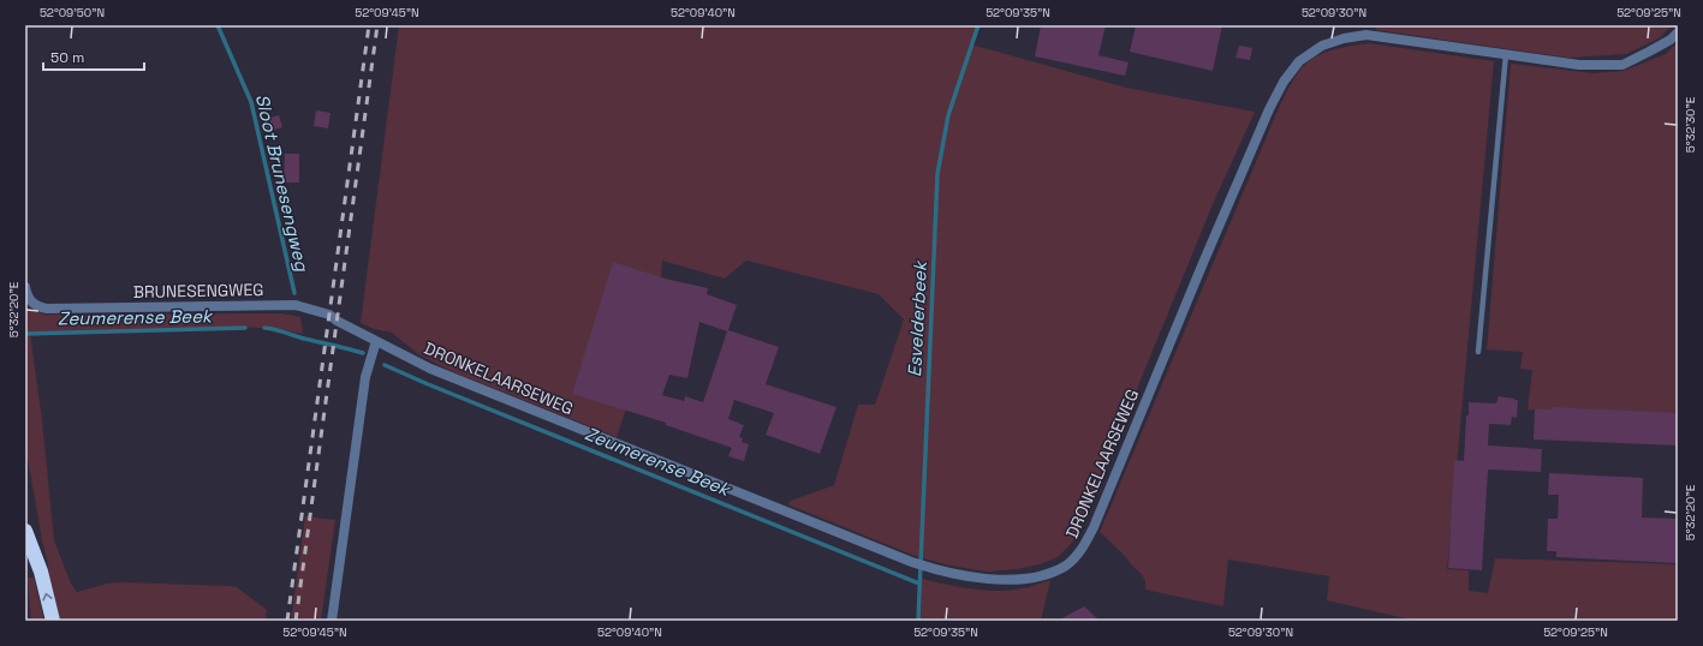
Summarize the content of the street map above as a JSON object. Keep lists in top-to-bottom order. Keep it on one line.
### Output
{"streets":{"street":["BRUNESENGWEG","DRONKELAARSEWEG"]},"crossings":[["BRUNESENGWEG","DRONKELAARSEWEG"]],"water":["Sloot Brunesengweg","Zeumerense Beek","Esvelderbeek"],"scale_bar":"50 m","coordinates":["52°09'50\"N","52°09'45\"N","52°09'40\"N","52°09'35\"N","52°09'30\"N","52°09'25\"N","5°32'30\"E","5°32'20\"E"]}
